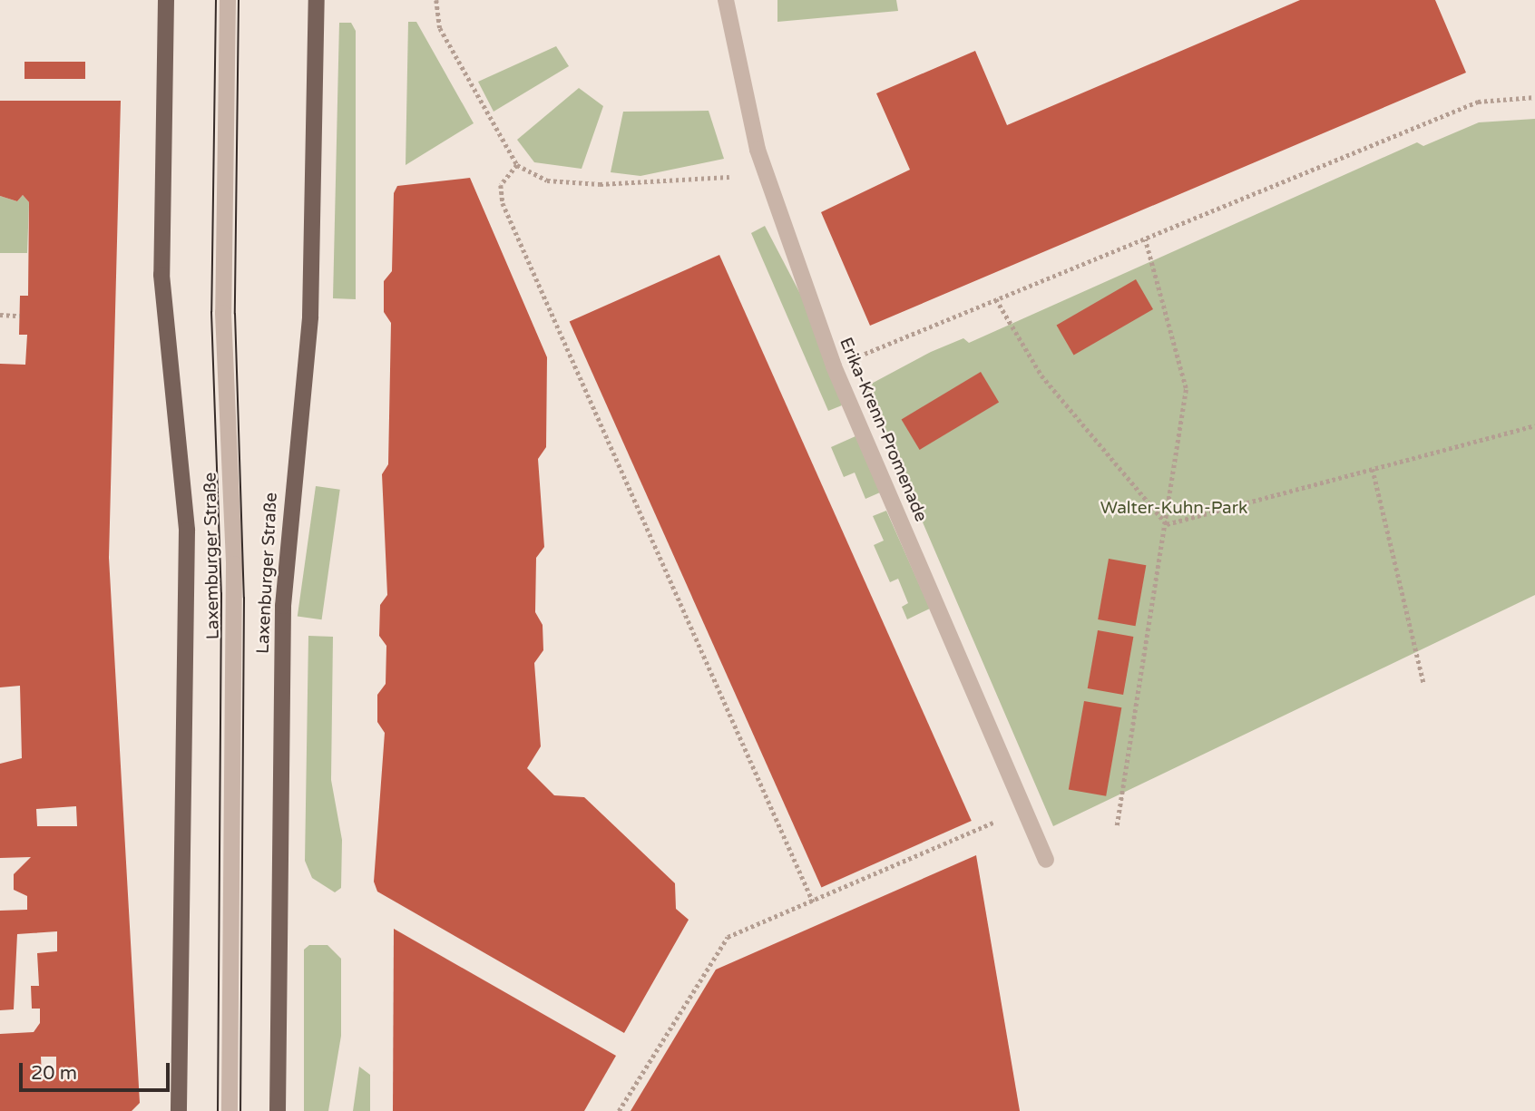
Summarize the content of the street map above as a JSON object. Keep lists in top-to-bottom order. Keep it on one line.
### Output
{"streets":{"main road":["Laxenburger Straße"],"street":["Erika-Krenn-Promenade","Laxemburger Straße"]},"parks":["Walter-Kuhn-Park"],"scale_bar":"20 m"}
